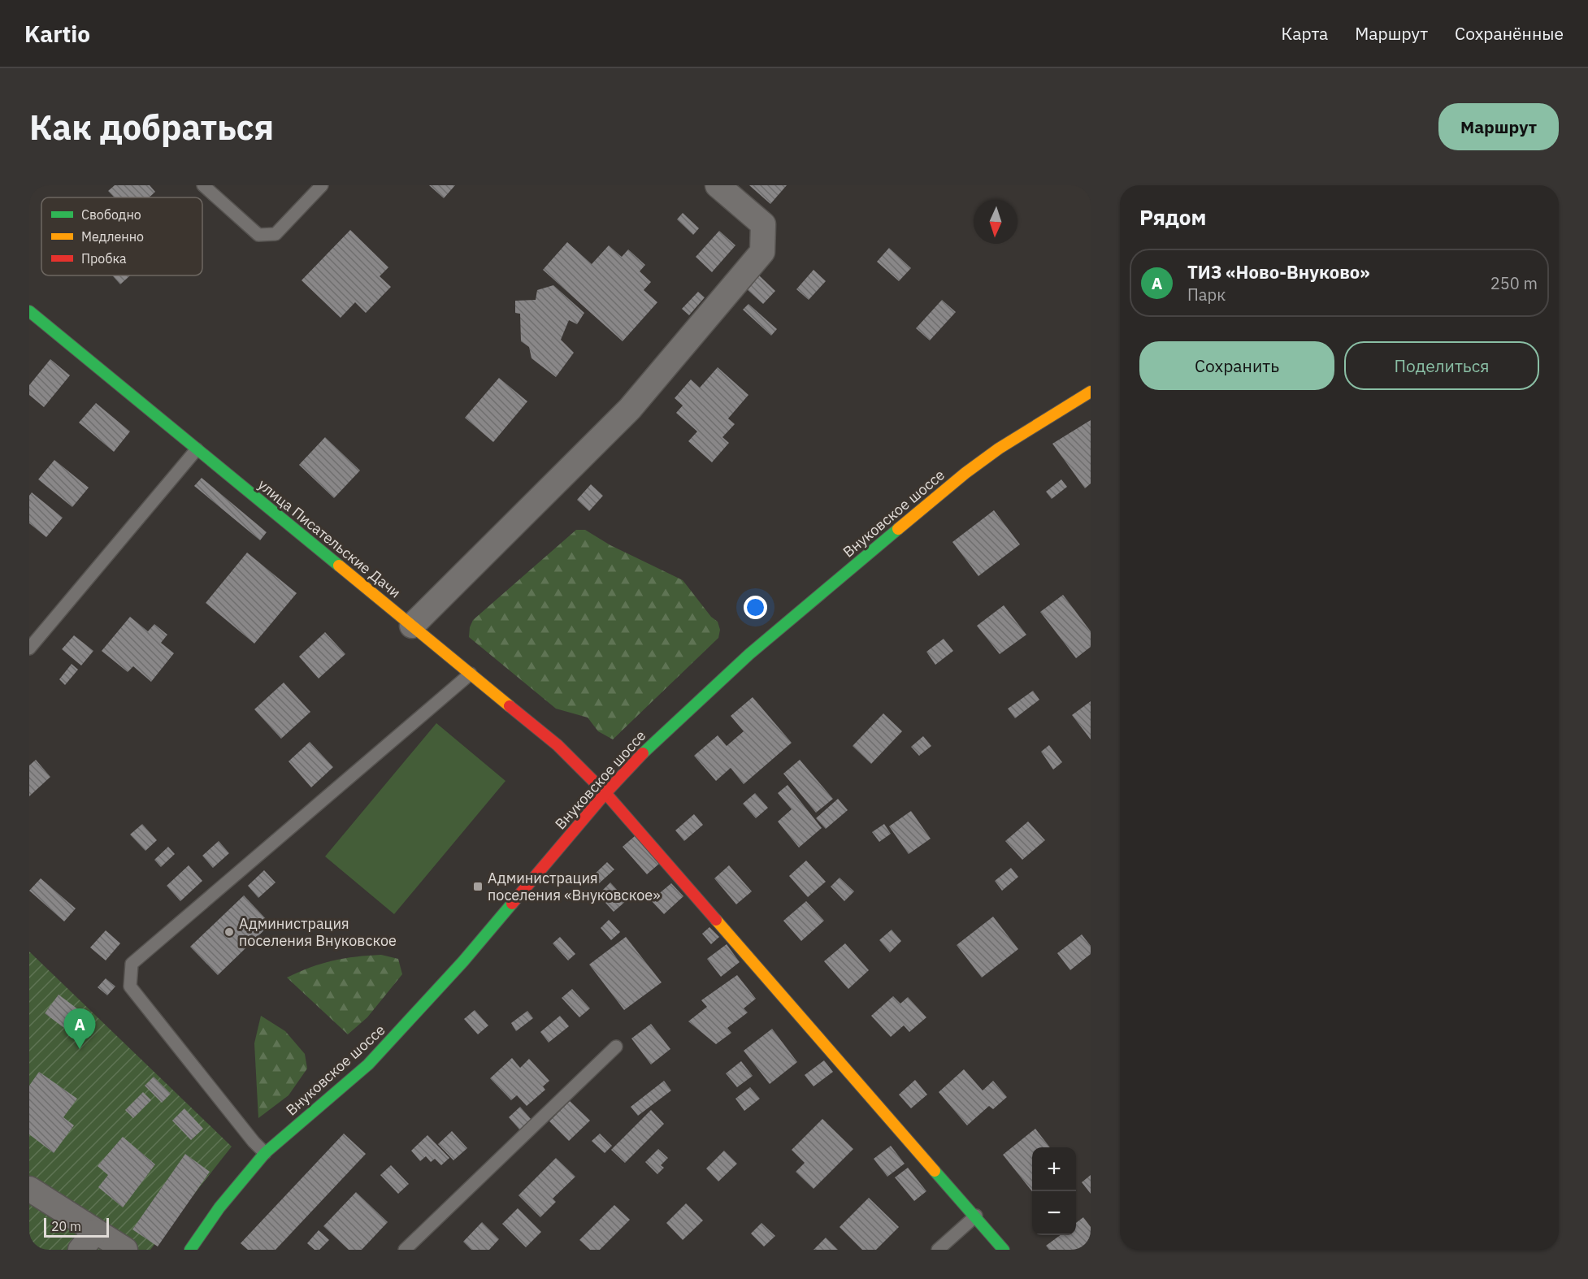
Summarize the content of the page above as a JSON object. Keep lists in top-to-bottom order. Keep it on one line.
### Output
{"streets":{"street":["Внуковское шоссе","улица Писательские Дачи"]},"crossings":[["Внуковское шоссе","улица Писательские Дачи"]],"places":{"transit":["Администрация поселения «Внуковское»"],"other":["Администрация поселения Внуковское"]},"legend":["Свободно","Медленно","Пробка"],"scale_bar":"20 m","north":"bottom","page":{"header":"Kartio","nav":["Карта","Маршрут","Сохранённые"],"buttons":["Маршрут",["Сохранить","Поделиться"]],"title":"Как добраться","heading":"Рядом","list":[{"mark":"A","name":"ТИЗ «Ново-Внуково»","note":"Парк","value":"250 m"}],"pins":"A","map_buttons":["+","−"],"scale":"20 m"}}
